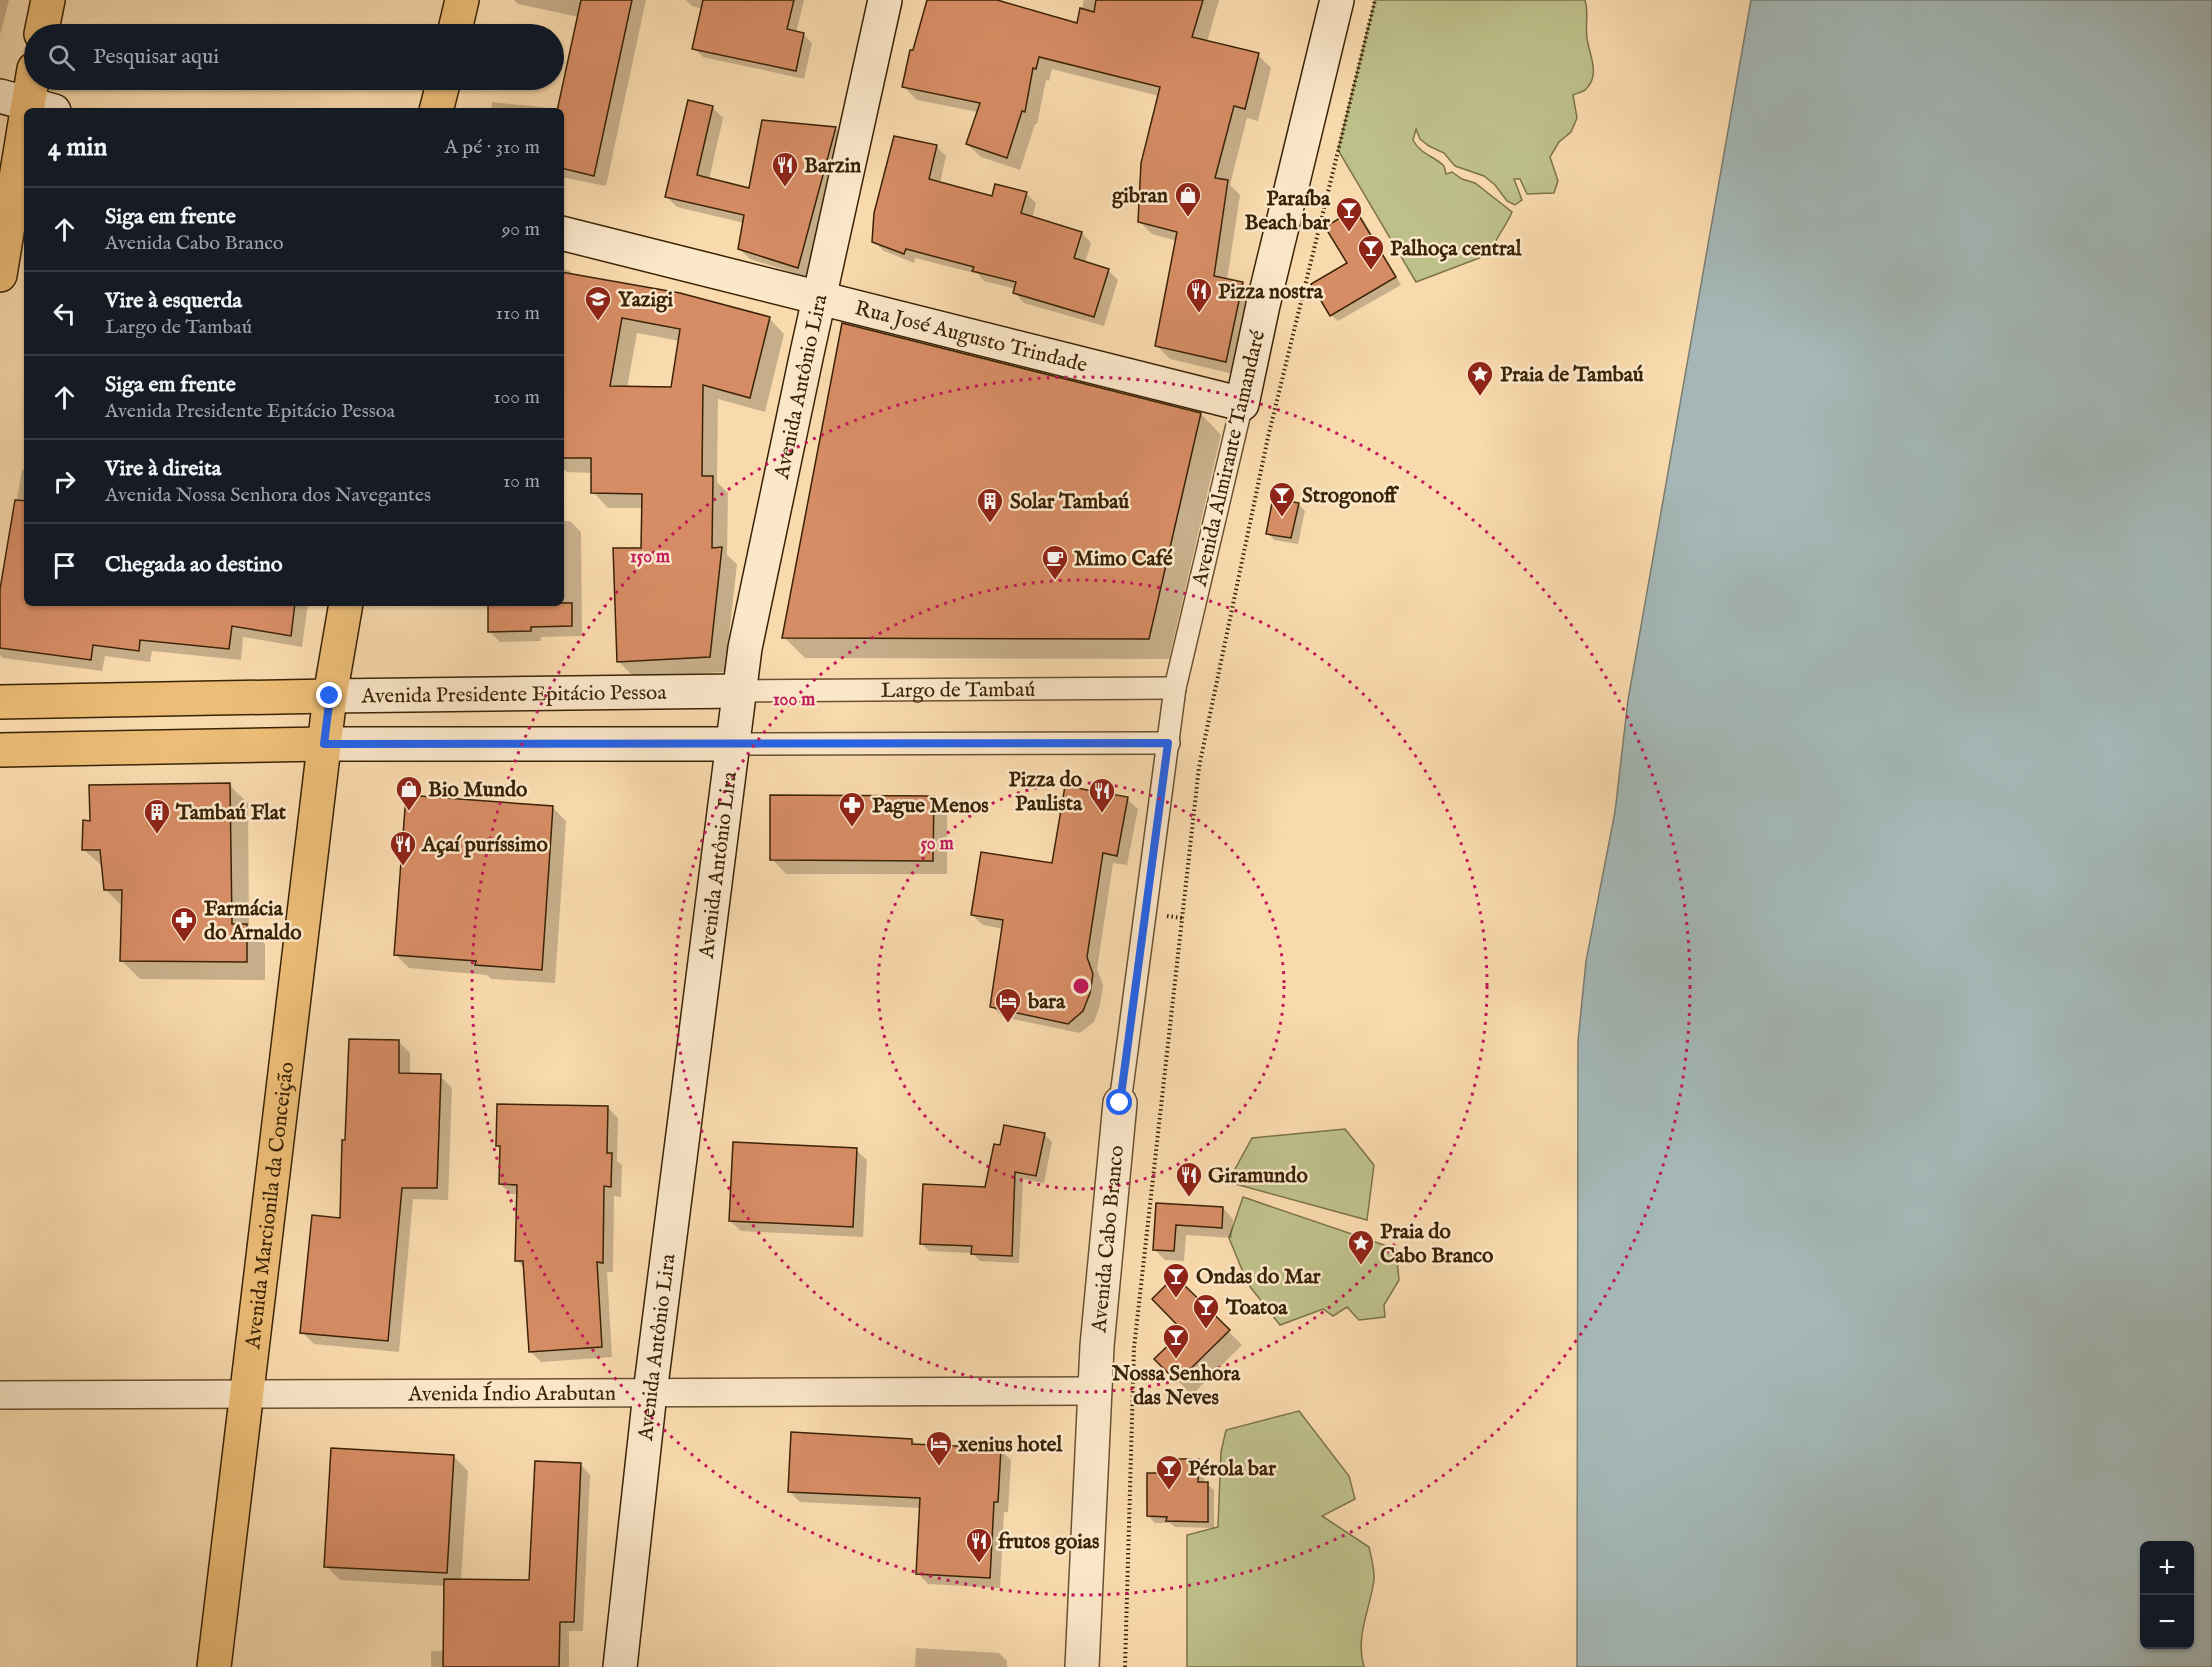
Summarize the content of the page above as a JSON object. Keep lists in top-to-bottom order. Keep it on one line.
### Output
{"streets":{"main road":["Rua José Augusto Trindade","Avenida Antônio Lira","Avenida Almirante Tamandaré","Avenida Presidente Epitácio Pessoa","Avenida Marcionila da Conceição","Avenida Cabo Branco"],"street":["Largo de Tambaú","Avenida Índio Arabutan"]},"crossings":[["Rua José Augusto Trindade","Avenida Antônio Lira"],["Rua José Augusto Trindade","Avenida Almirante Tamandaré"],["Avenida Antônio Lira","Largo de Tambaú"],["Avenida Antônio Lira","Avenida Presidente Epitácio Pessoa"],["Avenida Antônio Lira","Avenida Índio Arabutan"],["Avenida Almirante Tamandaré","Largo de Tambaú"],["Avenida Almirante Tamandaré","Avenida Cabo Branco"],["Largo de Tambaú","Avenida Presidente Epitácio Pessoa"],["Avenida Presidente Epitácio Pessoa","Avenida Marcionila da Conceição"],["Avenida Marcionila da Conceição","Avenida Índio Arabutan"],["Avenida Cabo Branco","Avenida Índio Arabutan"]],"places":{"restaurant":["Barzin","Pizza nostra","Pizza do Paulista","Açaí puríssimo","Giramundo","frutos goias"],"shop":["gibran","Bio Mundo"],"bar":["Paraíba Beach bar","Palhoça central","Strogonoff","Ondas do Mar","Toatoa","Nossa Senhora das Neves","Pérola bar"],"school or university":["Yazigi"],"place":["Praia de Tambaú","Praia do Cabo Branco"],"building":["Solar Tambaú","Tambaú Flat"],"cafe":["Mimo Café"],"pharmacy":["Pague Menos","Farmácia do Arnaldo"],"hotel":["bara","xenius hotel"]},"page":{"search":"Pesquisar aqui","heading":["4 min","A pé · 310 m"],"list":[["Siga em frente","Avenida Cabo Branco","90 m"],["Vire à esquerda","Largo de Tambaú","110 m"],["Siga em frente","Avenida Presidente Epitácio Pessoa","100 m"],["Vire à direita","Avenida Nossa Senhora dos Navegantes","10 m"],"Chegada ao destino"],"map_buttons":["+","−"]},"rings":["150 m","100 m","50 m"]}
